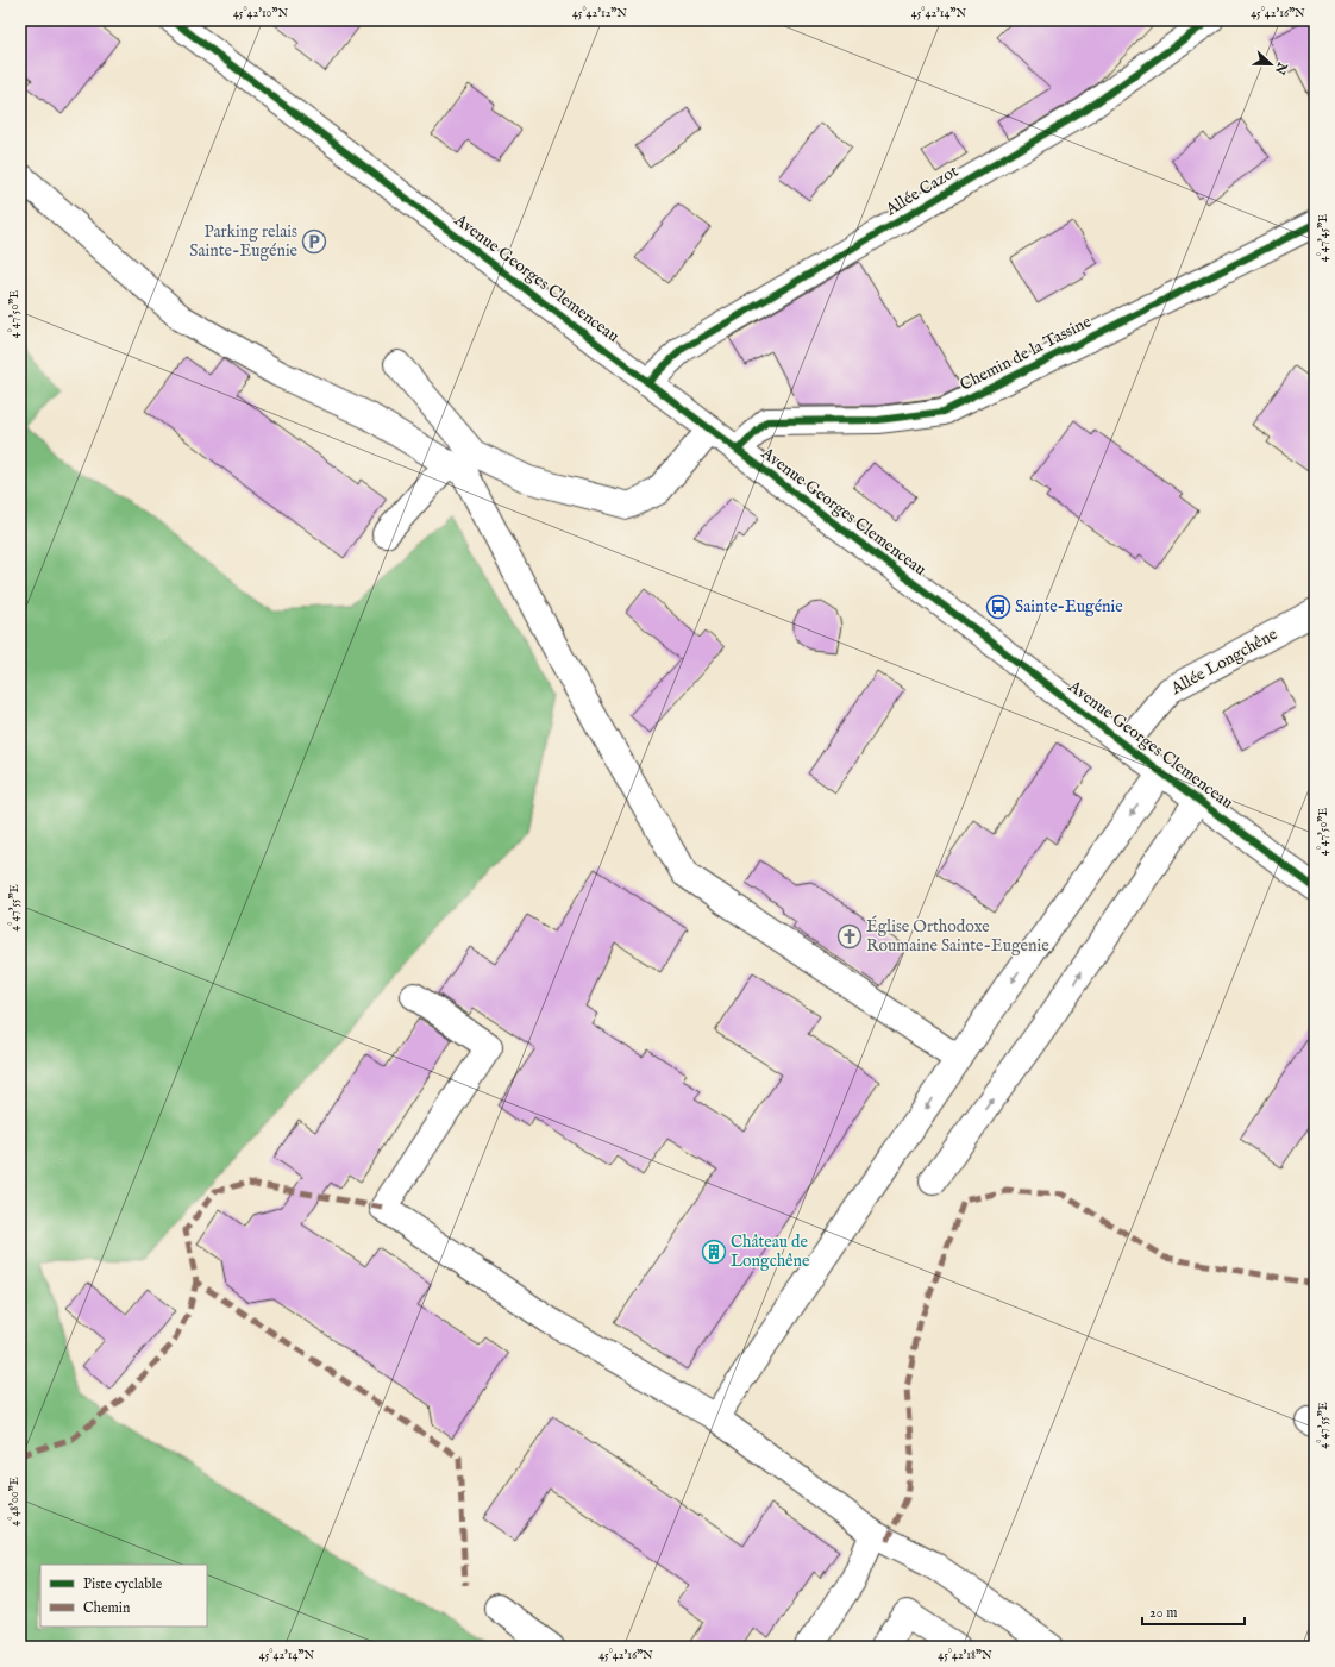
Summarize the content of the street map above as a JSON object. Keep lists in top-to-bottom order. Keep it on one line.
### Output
{"streets":{"street":["Allée Cazot","Avenue Georges Clemenceau","Chemin de la Tassine","Allée Longchêne"]},"crossings":[["Allée Cazot","Avenue Georges Clemenceau"],["Avenue Georges Clemenceau","Chemin de la Tassine"],["Avenue Georges Clemenceau","Allée Longchêne"]],"places":{"parking":["Parking relais Sainte-Eugénie"],"bus stop":["Sainte-Eugénie"],"church":["Église Orthodoxe Roumaine Sainte-Eugenie"],"building":["Château de Longchêne"]},"legend":["Piste cyclable","Chemin"],"scale_bar":"20 m","north":"right","coordinates":["45°42'10\"N","45°42'12\"N","45°42'14\"N","45°42'16\"N","4°47'45\"E","4°47'50\"E","4°47'55\"E","4°48'00\"E","45°42'18\"N"]}
